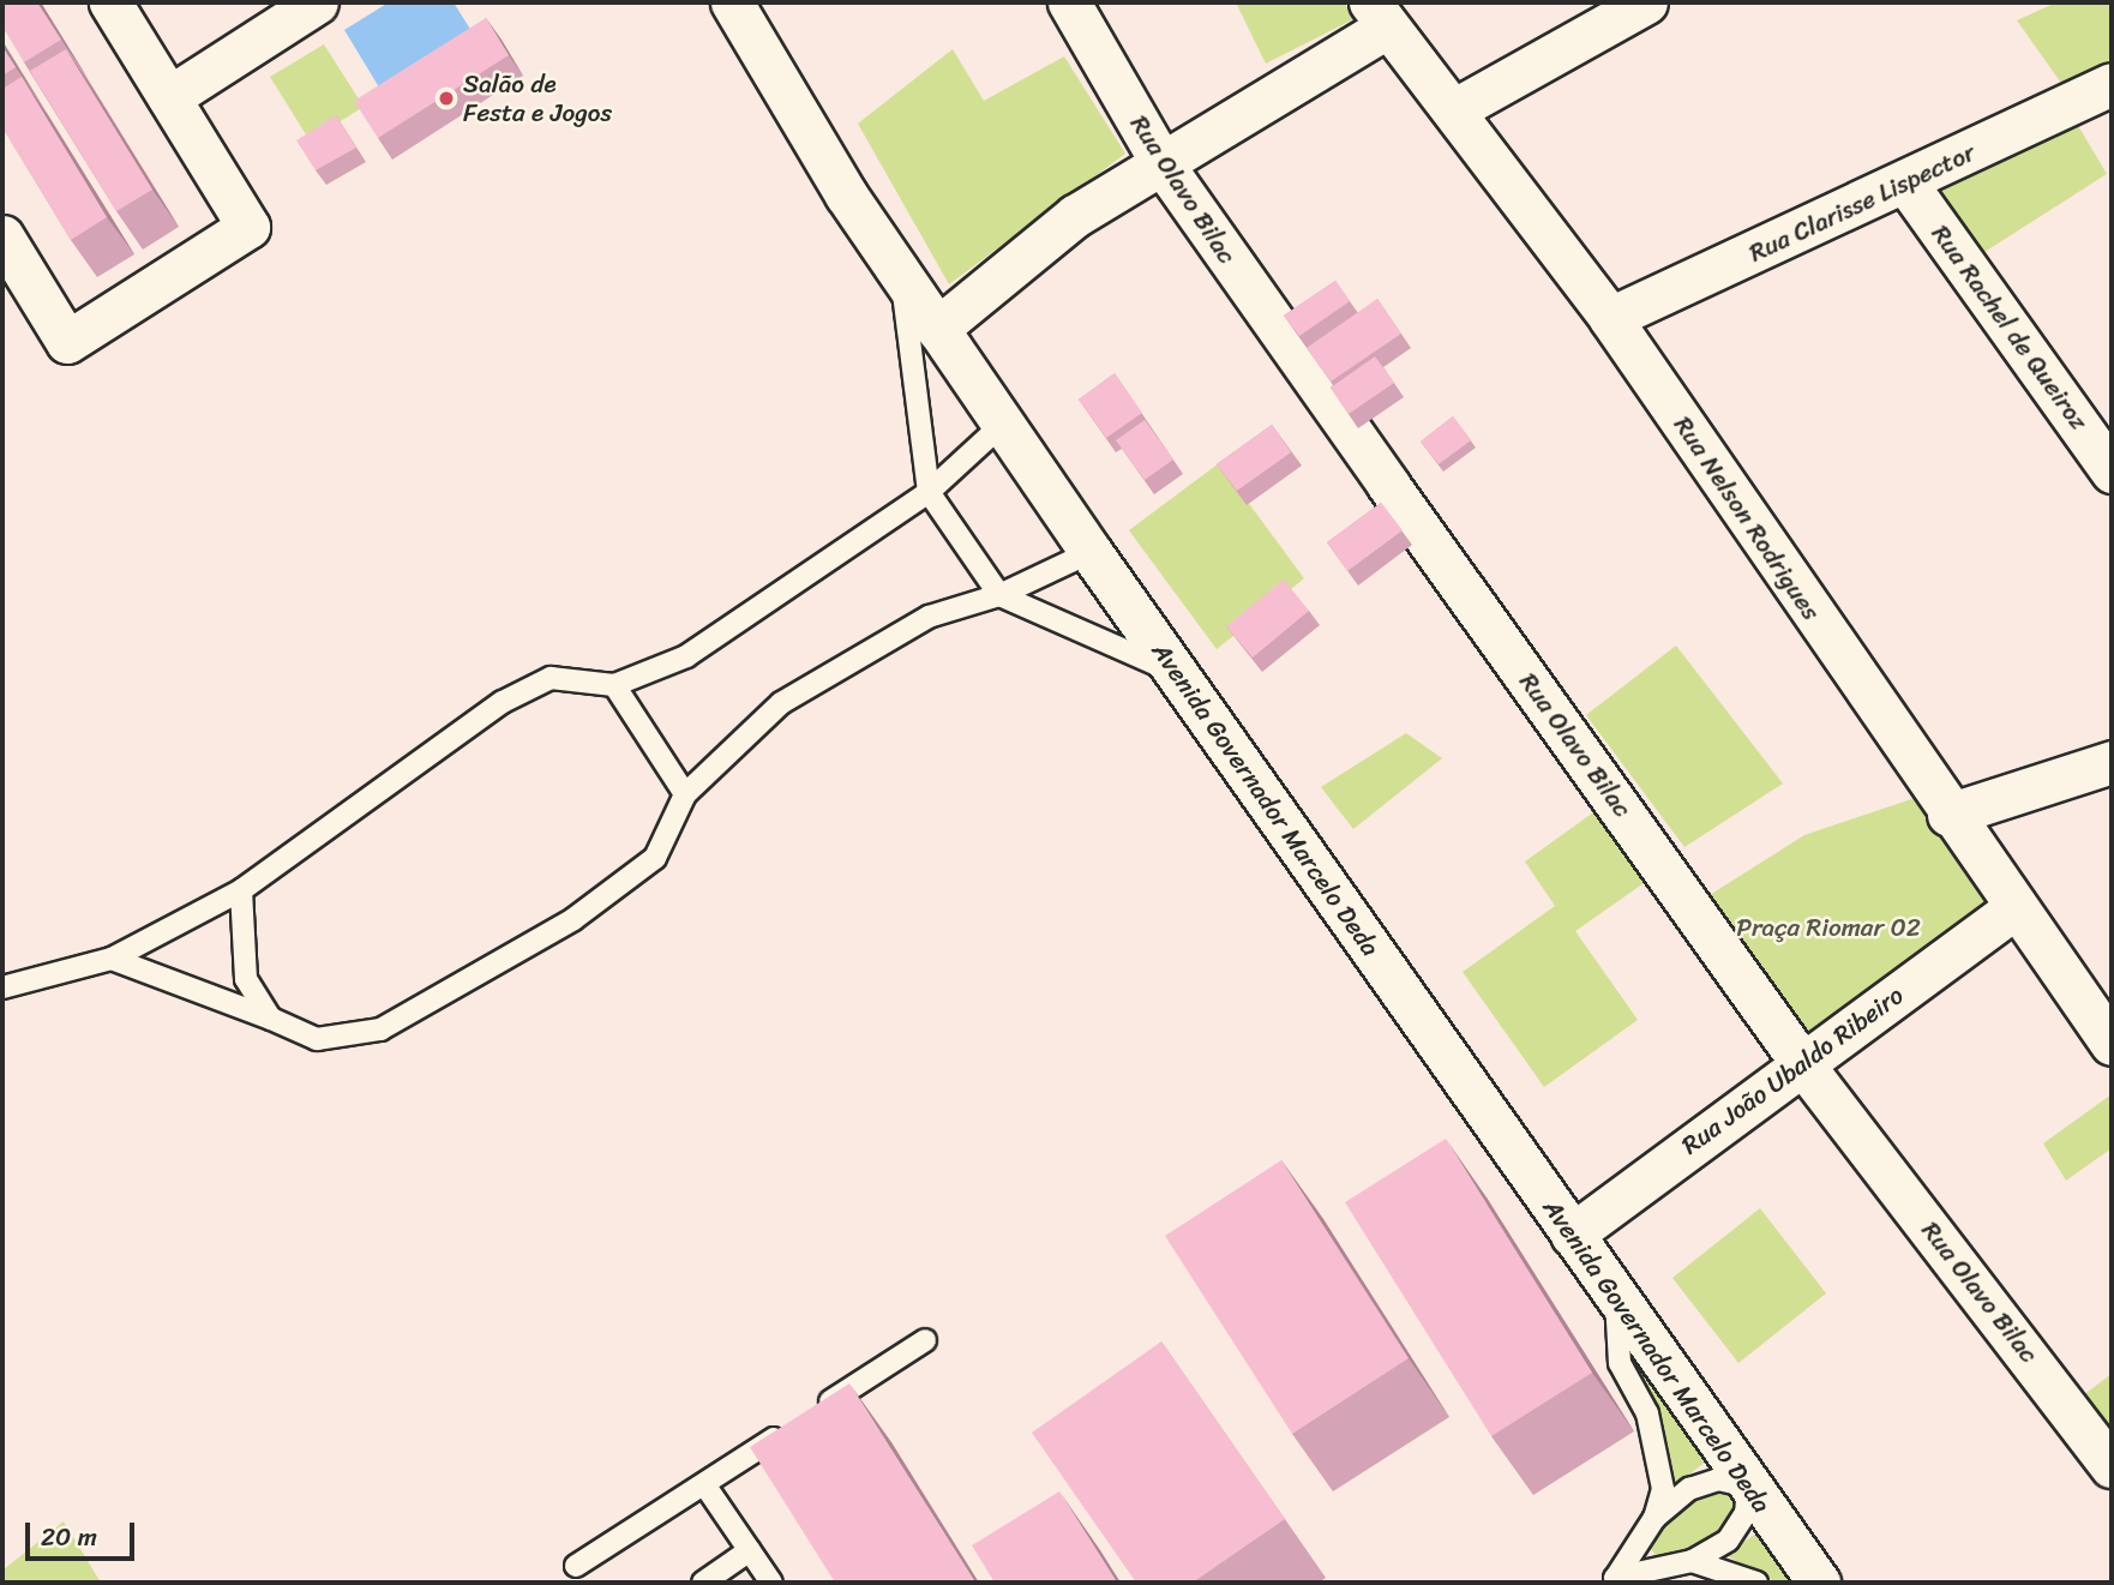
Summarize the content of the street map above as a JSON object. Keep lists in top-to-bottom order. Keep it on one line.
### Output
{"streets":{"street":["Rua Olavo Bilac","Rua Clarisse Lispector","Rua Rachel de Queiroz","Rua Nelson Rodrigues","Avenida Governador Marcelo Deda","Rua João Ubaldo Ribeiro"]},"crossings":[["Rua Olavo Bilac","Rua João Ubaldo Ribeiro"],["Rua Clarisse Lispector","Rua Rachel de Queiroz"],["Rua Clarisse Lispector","Rua Nelson Rodrigues"],["Rua Nelson Rodrigues","Rua João Ubaldo Ribeiro"],["Avenida Governador Marcelo Deda","Rua João Ubaldo Ribeiro"]],"parks":["Praça Riomar 02"],"places":["Salão de Festa e Jogos"],"scale_bar":"20 m"}
